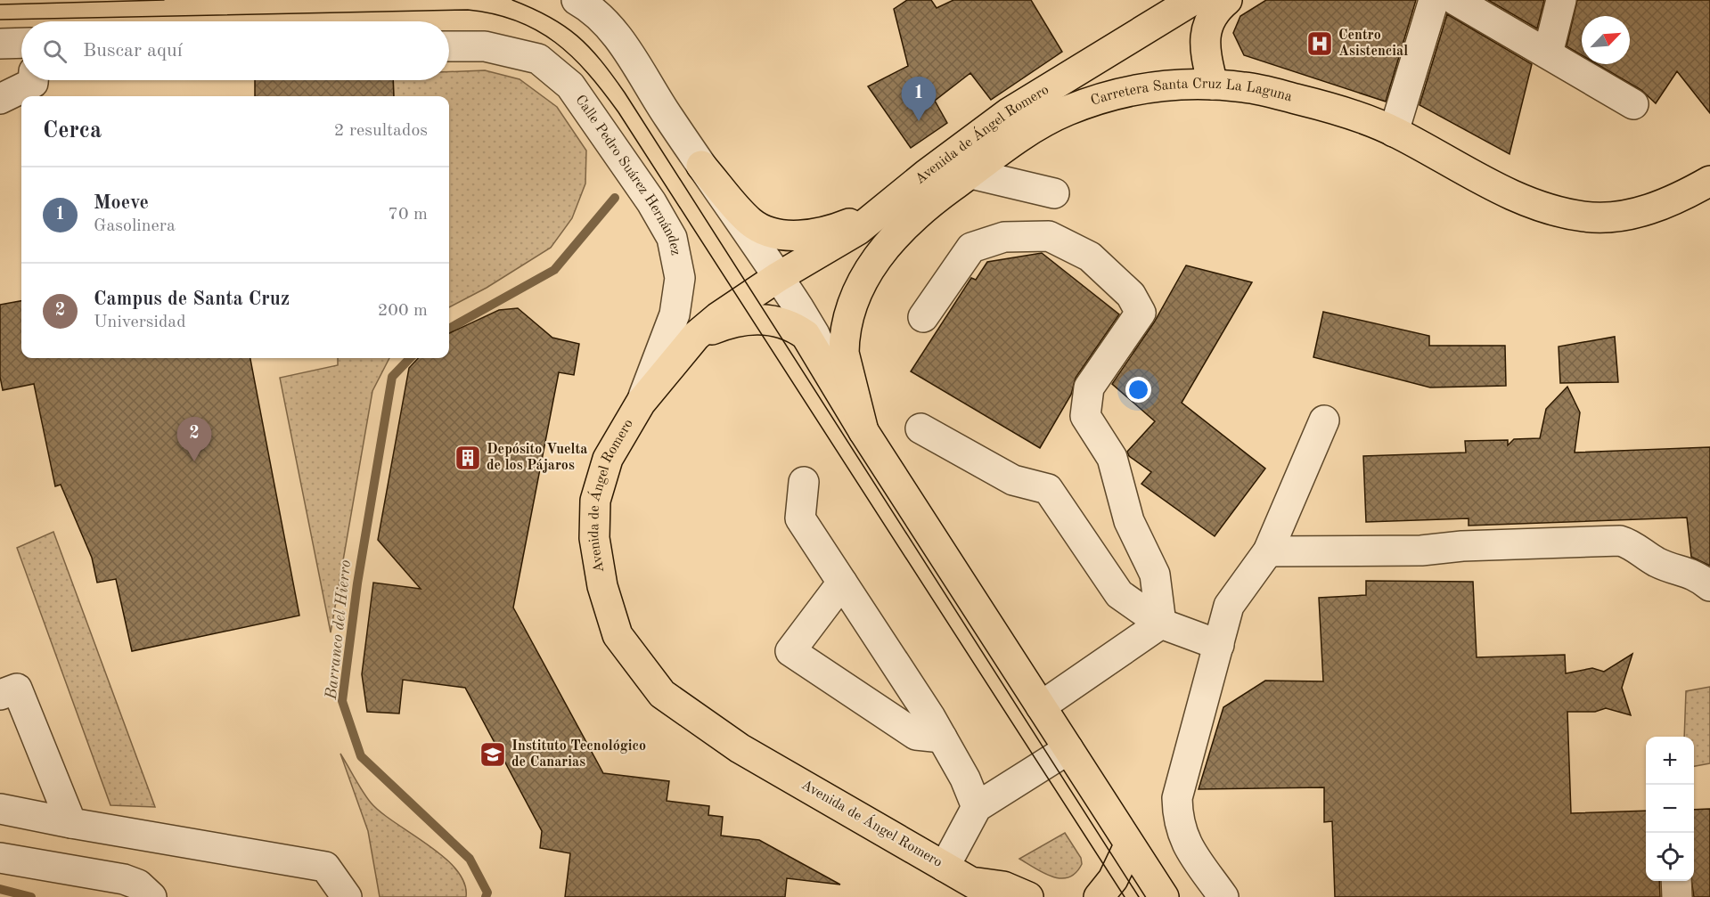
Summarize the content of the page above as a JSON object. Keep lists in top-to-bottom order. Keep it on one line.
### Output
{"streets":{"main road":["Carretera Santa Cruz La Laguna","Avenida de Ángel Romero"],"street":["Calle Pedro Suárez Hernández"]},"crossings":[["Avenida de Ángel Romero","Calle Pedro Suárez Hernández"]],"water":["Barranco del Hierro"],"places":{"hospital":["Centro Asistencial"],"building":["Depósito Vuelta de los Pájaros"],"school or university":["Instituto Tecnológico de Canarias"]},"north":"top right","page":{"search":"Buscar aquí","pins":["1","2"],"heading":["Cerca","2 resultados"],"list":[{"mark":"1","name":"Moeve","note":"Gasolinera","value":"70 m"},{"mark":"2","name":"Campus de Santa Cruz","note":"Universidad","value":"200 m"}],"map_buttons":["+","−"]}}
